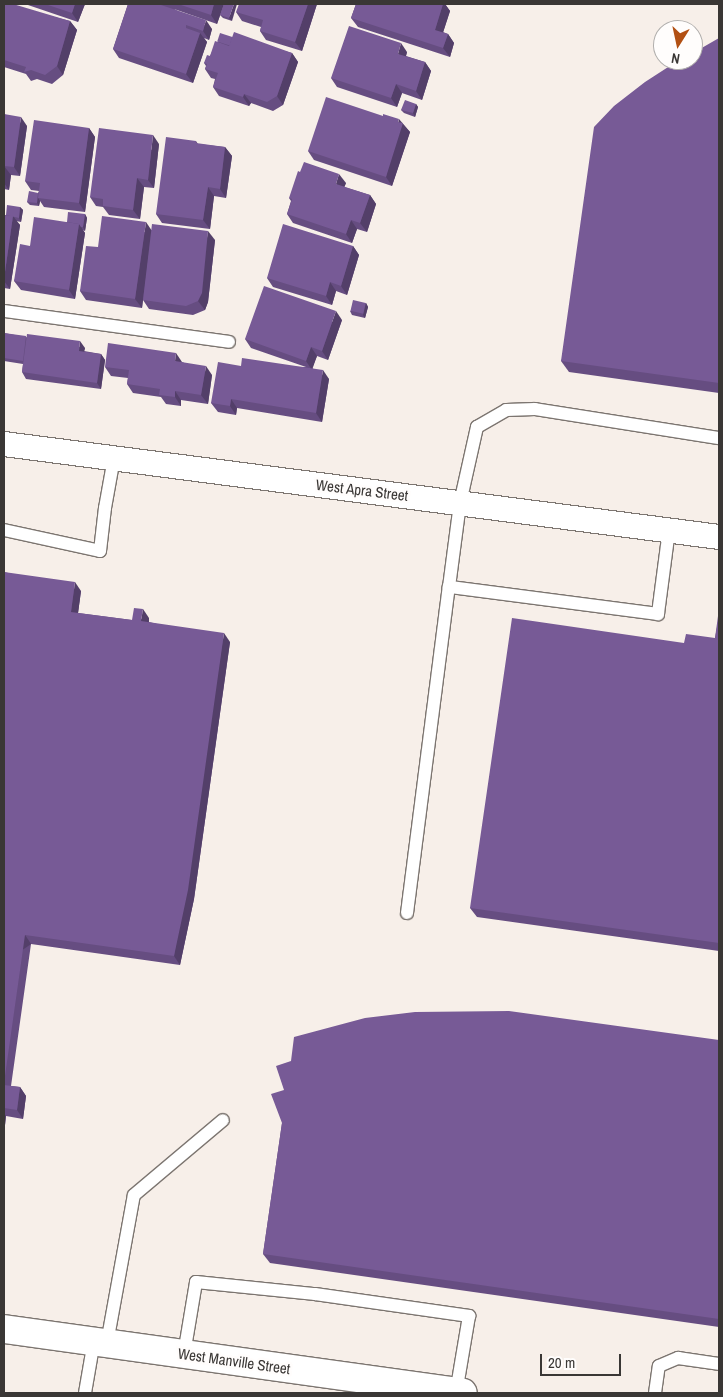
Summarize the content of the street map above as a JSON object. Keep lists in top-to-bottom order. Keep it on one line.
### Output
{"streets":{"street":["West Apra Street","West Manville Street"]},"scale_bar":"20 m","north":"bottom"}
